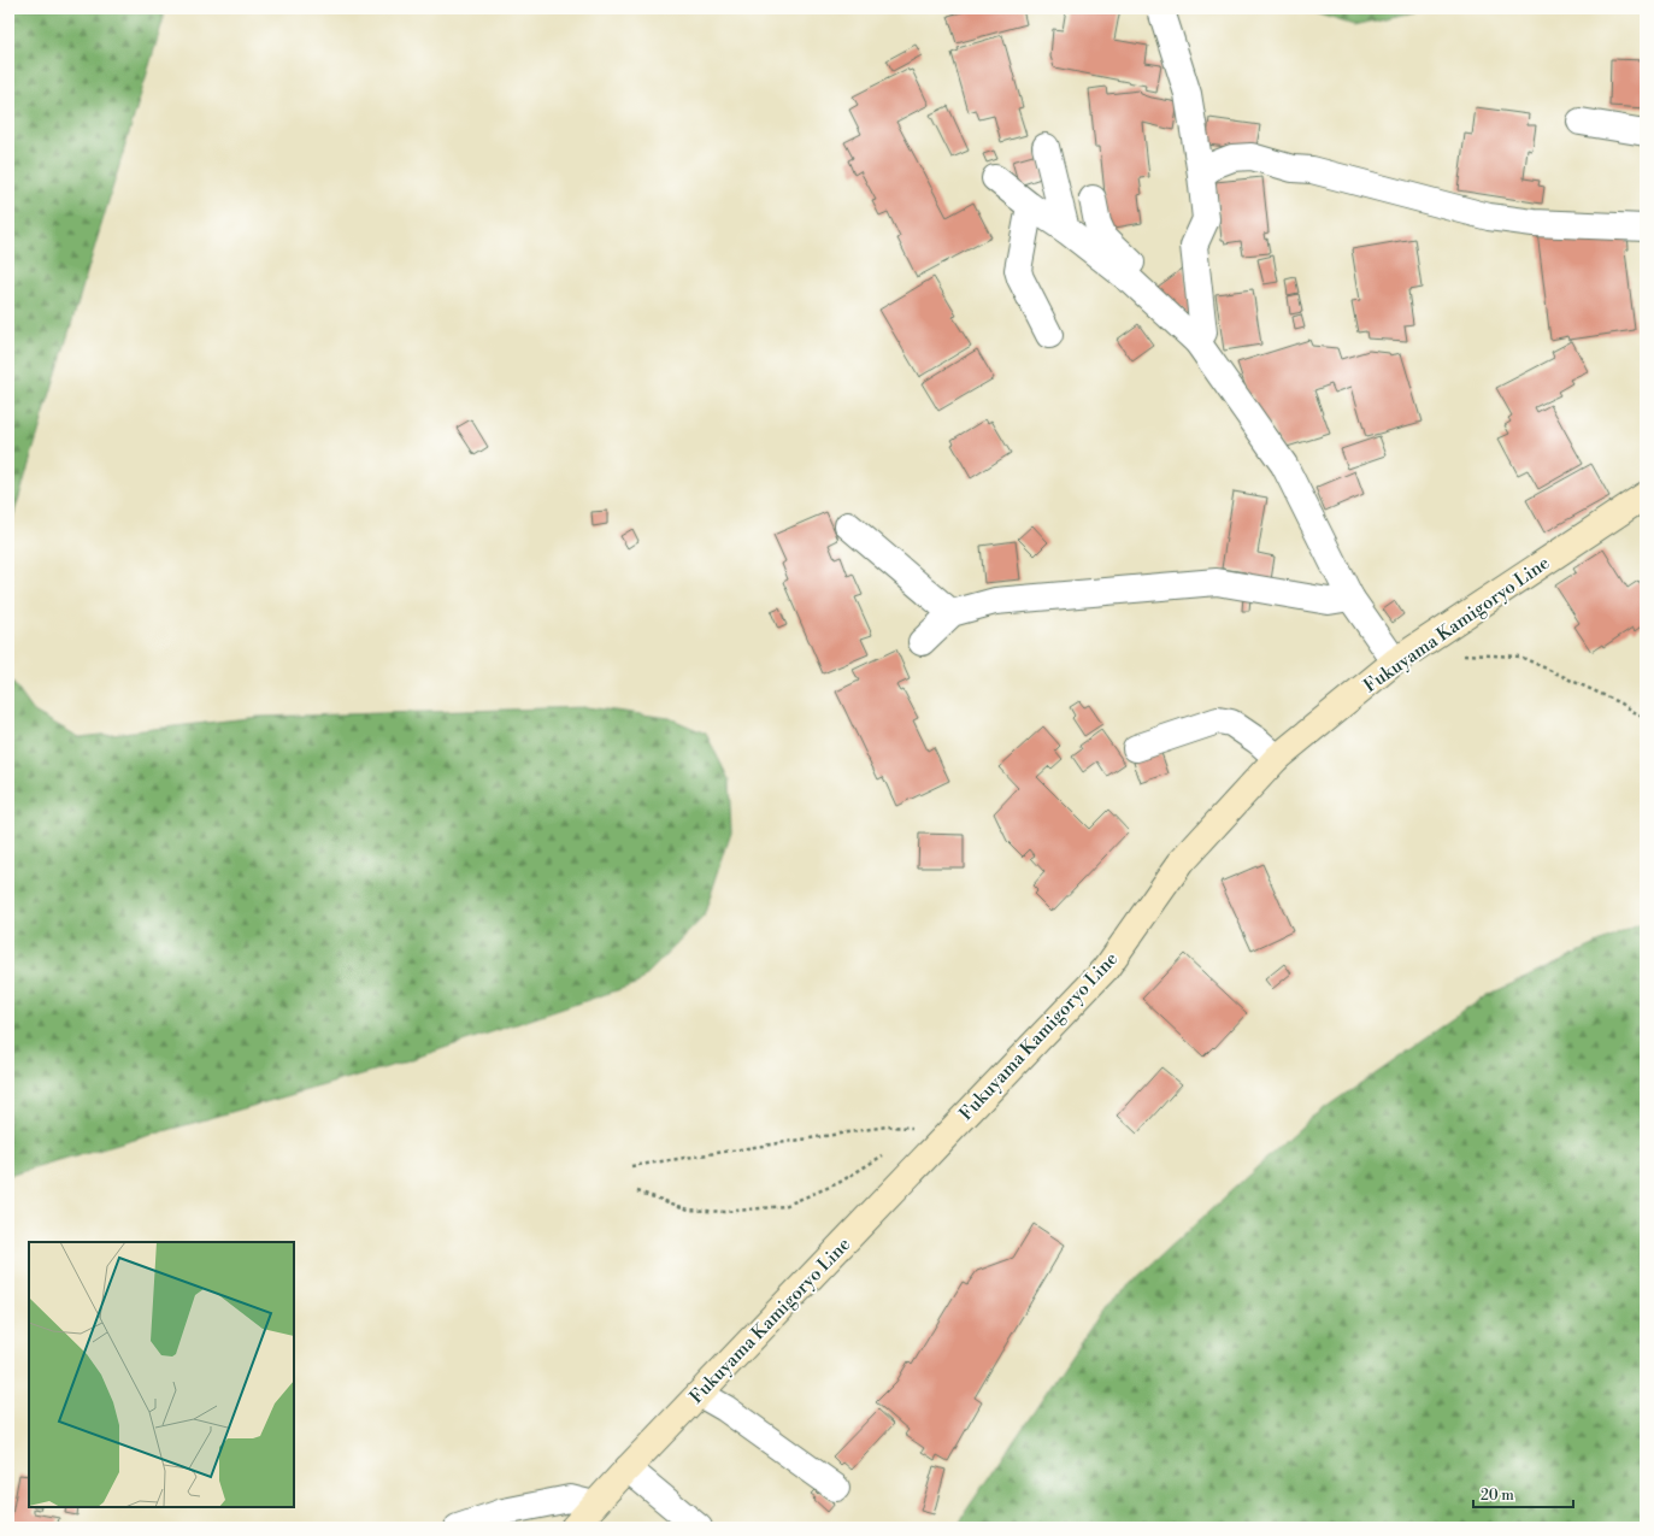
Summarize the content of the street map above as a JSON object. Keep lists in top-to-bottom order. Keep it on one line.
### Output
{"streets":{"main road":["Fukuyama Kamigoryo Line"]},"scale_bar":"20 m"}
